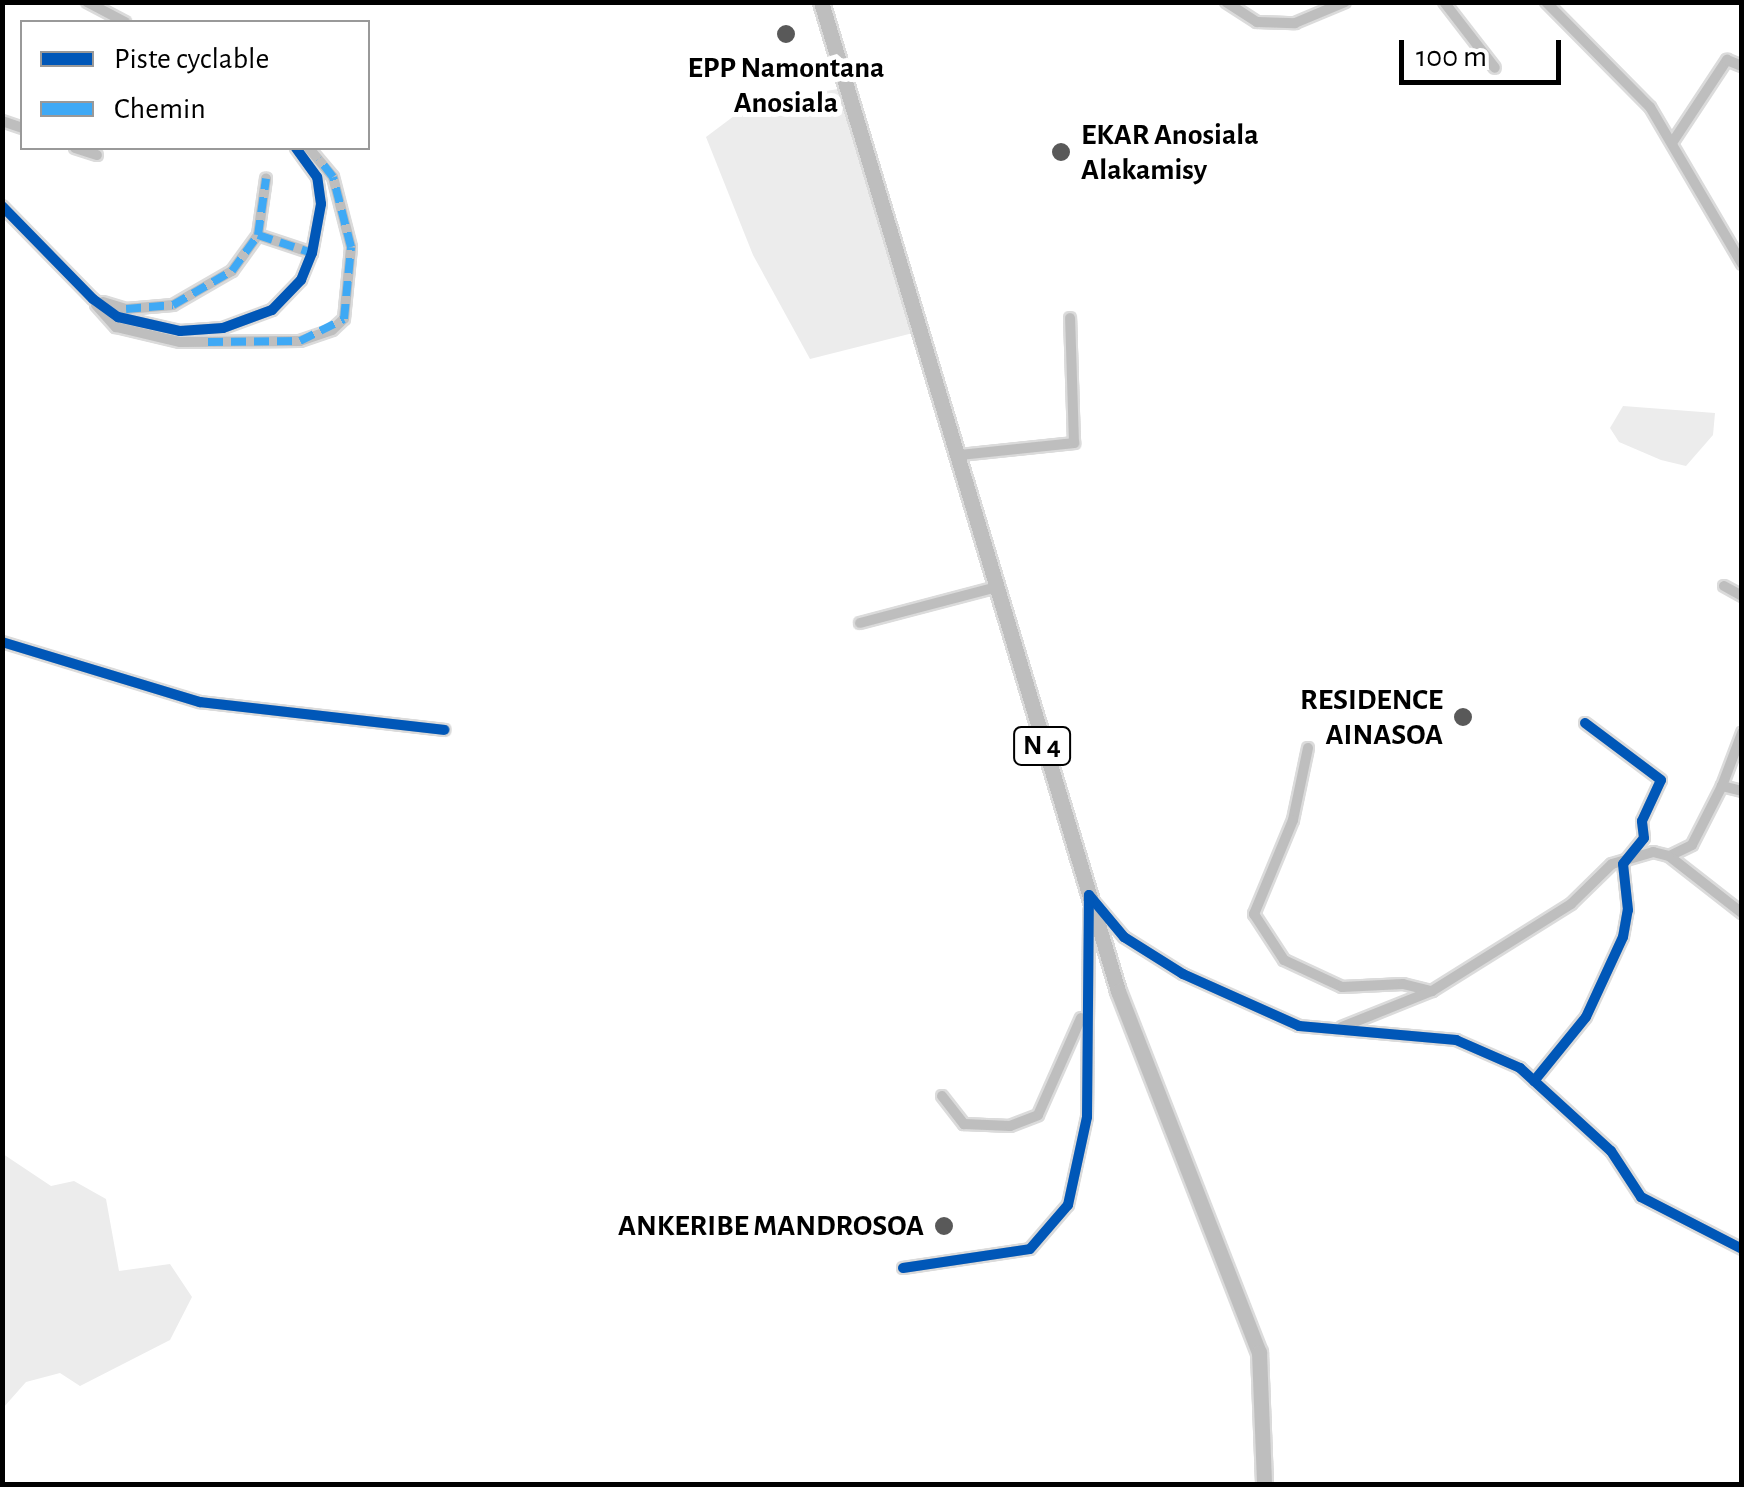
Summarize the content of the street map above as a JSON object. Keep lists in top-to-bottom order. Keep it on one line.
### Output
{"streets":{"main road":["N 4"]},"places":["EPP Namontana Anosiala","EKAR Anosiala Alakamisy","RESIDENCE AINASOA","ANKERIBE MANDROSOA"],"legend":["Piste cyclable","Chemin"],"scale_bar":"100 m"}
